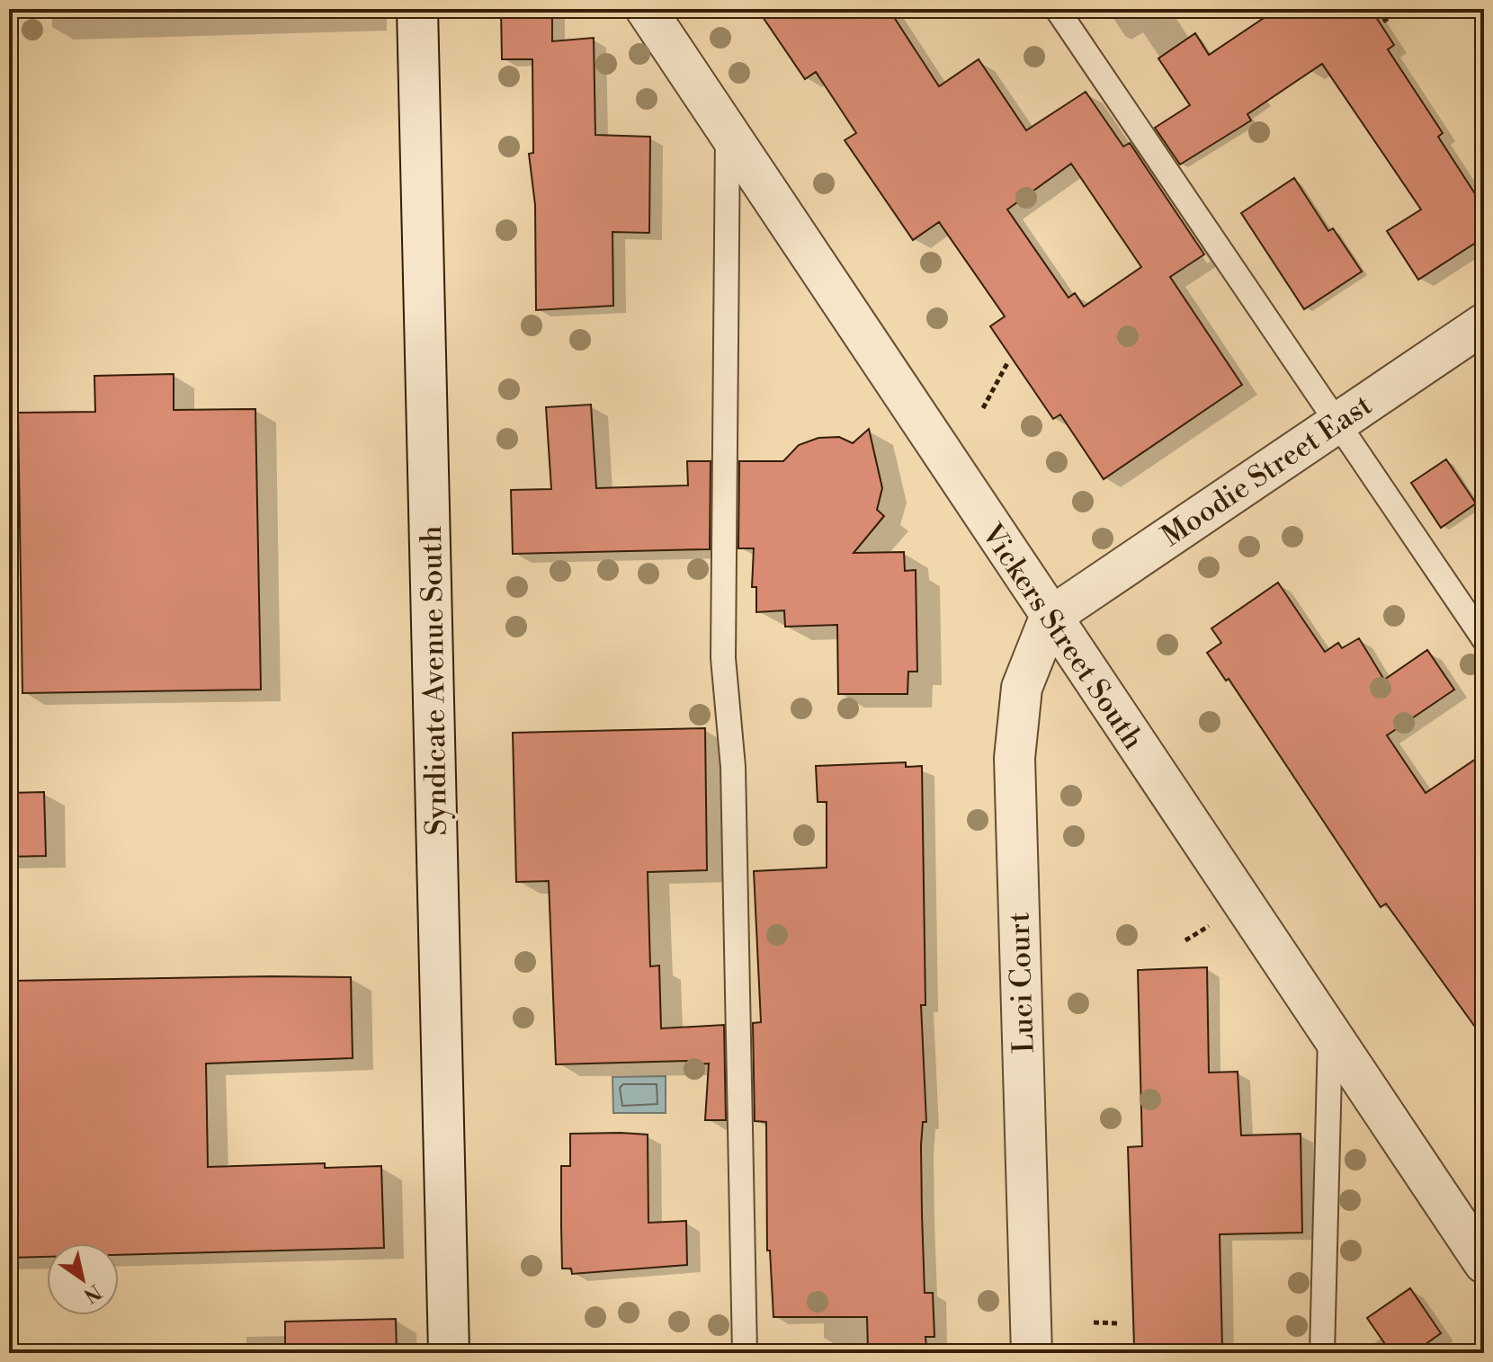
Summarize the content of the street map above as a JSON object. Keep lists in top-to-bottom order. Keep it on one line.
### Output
{"streets":{"street":["Moodie Street East","Vickers Street South","Syndicate Avenue South","Luci Court"]},"crossings":[["Moodie Street East","Vickers Street South"],["Moodie Street East","Luci Court"],["Vickers Street South","Luci Court"]],"north":"bottom right"}
